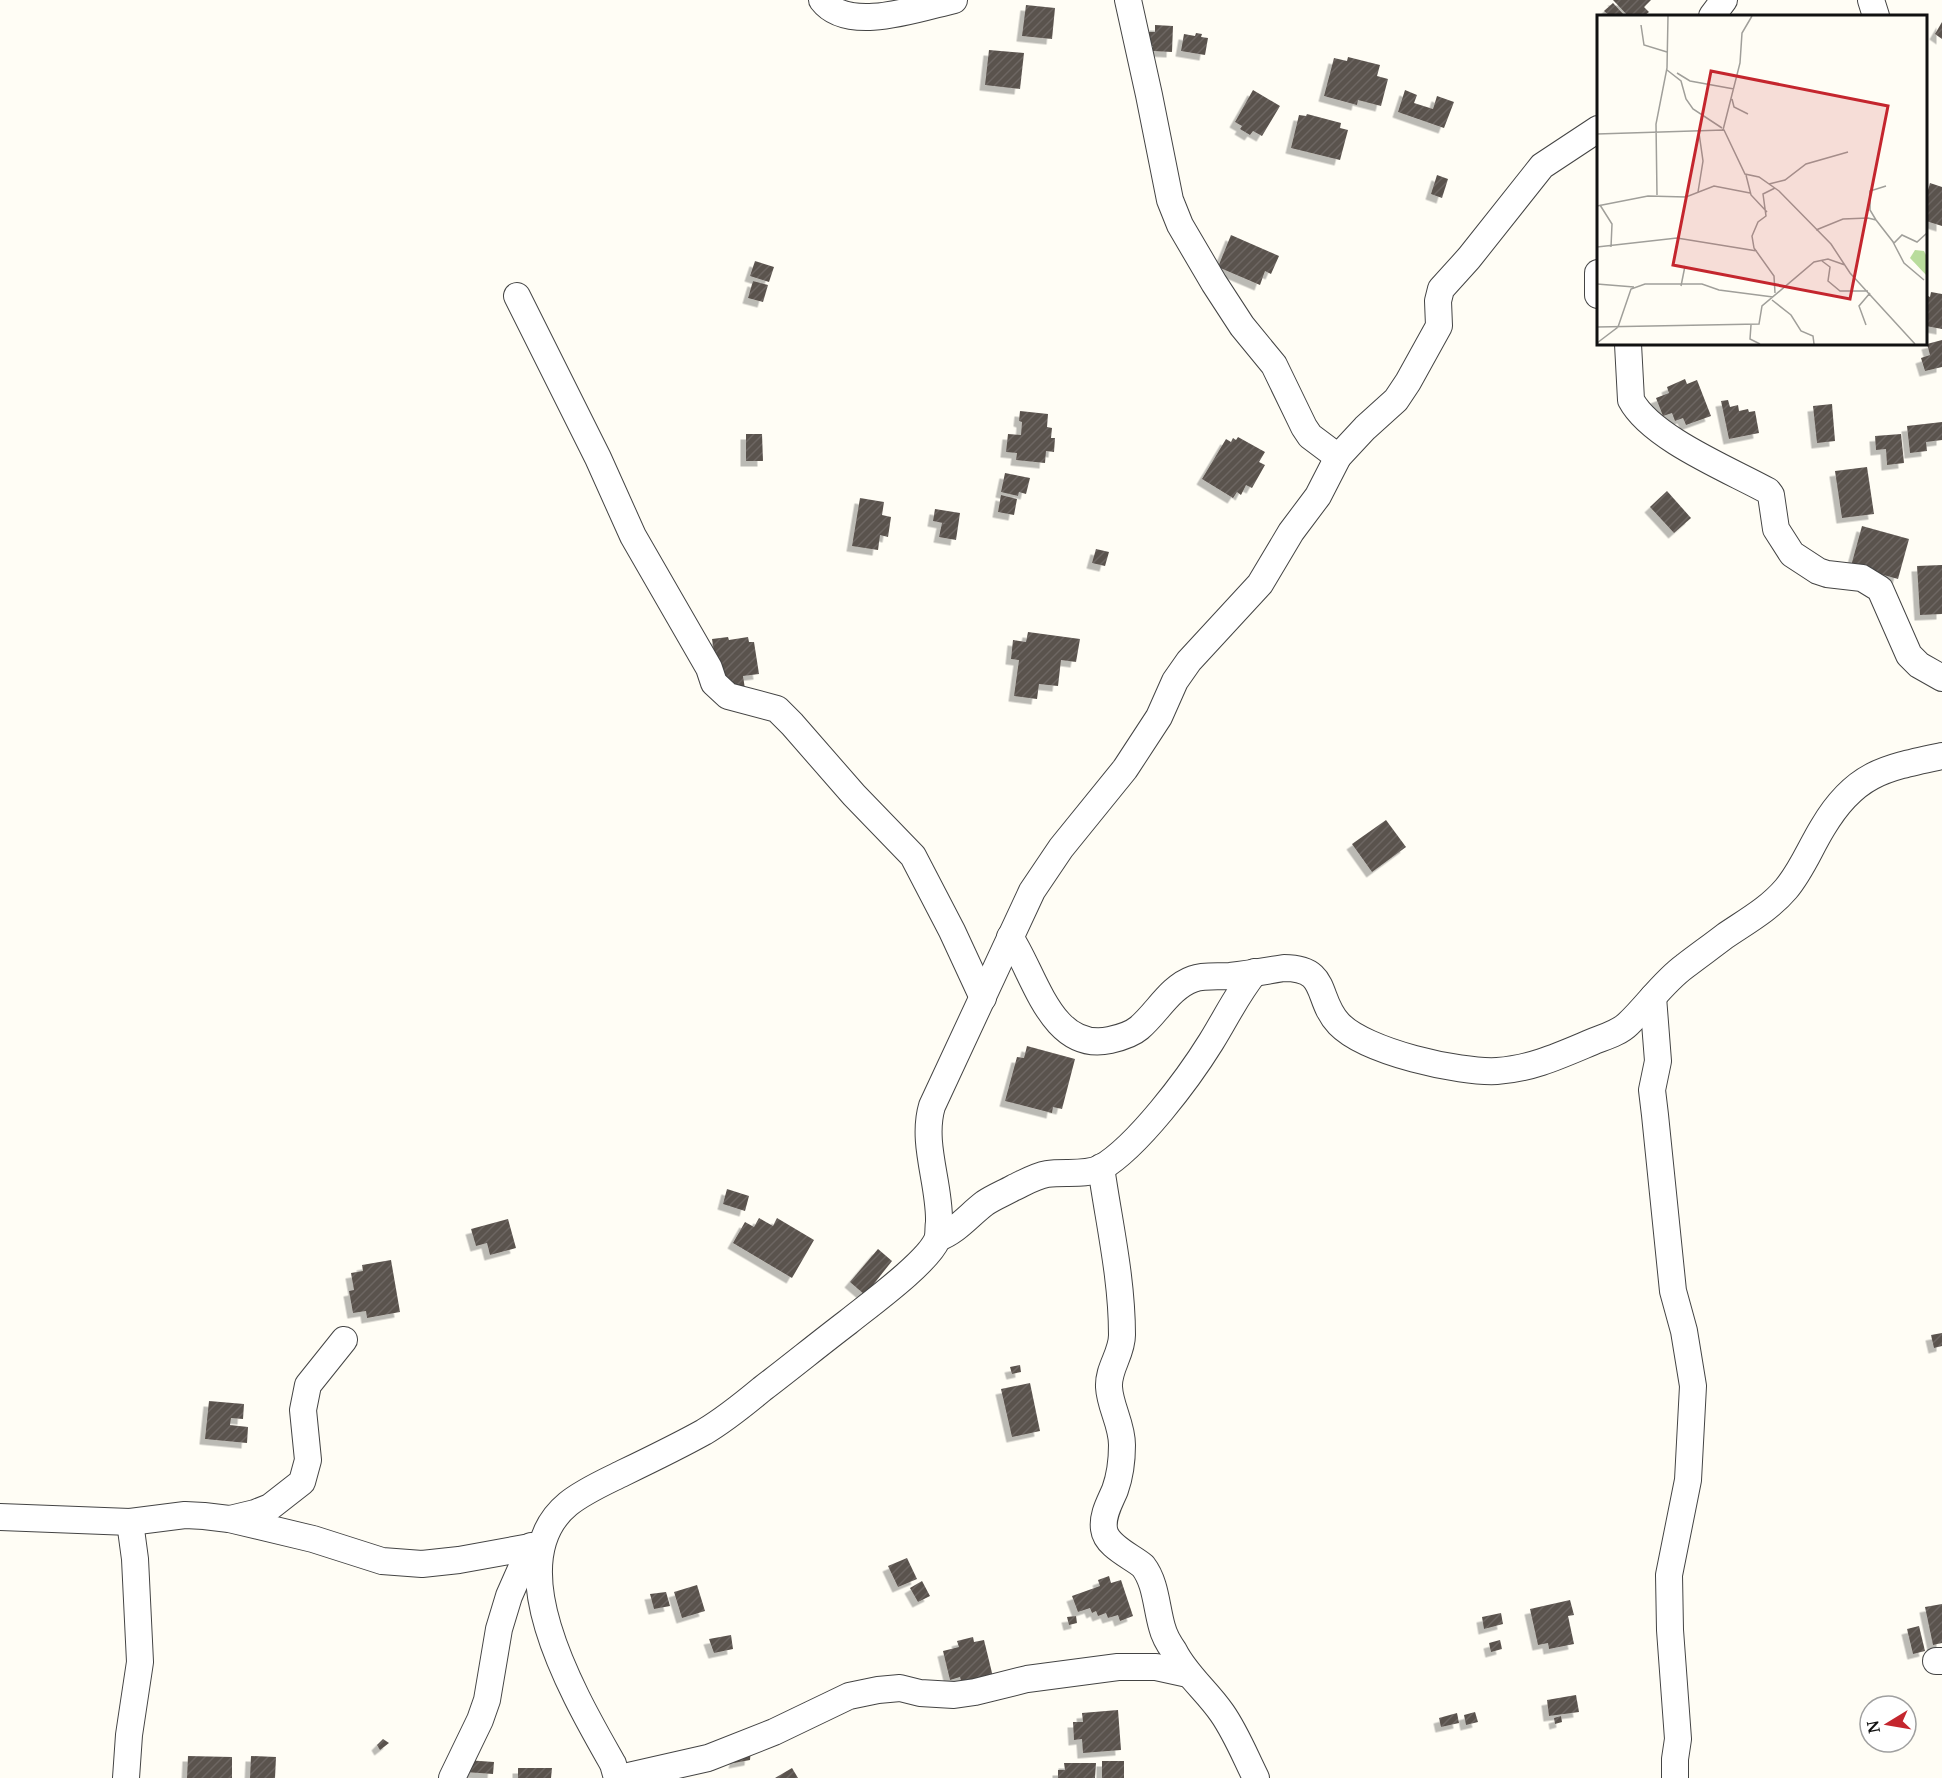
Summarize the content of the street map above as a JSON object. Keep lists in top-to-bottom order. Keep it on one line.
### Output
{"north":"left"}
